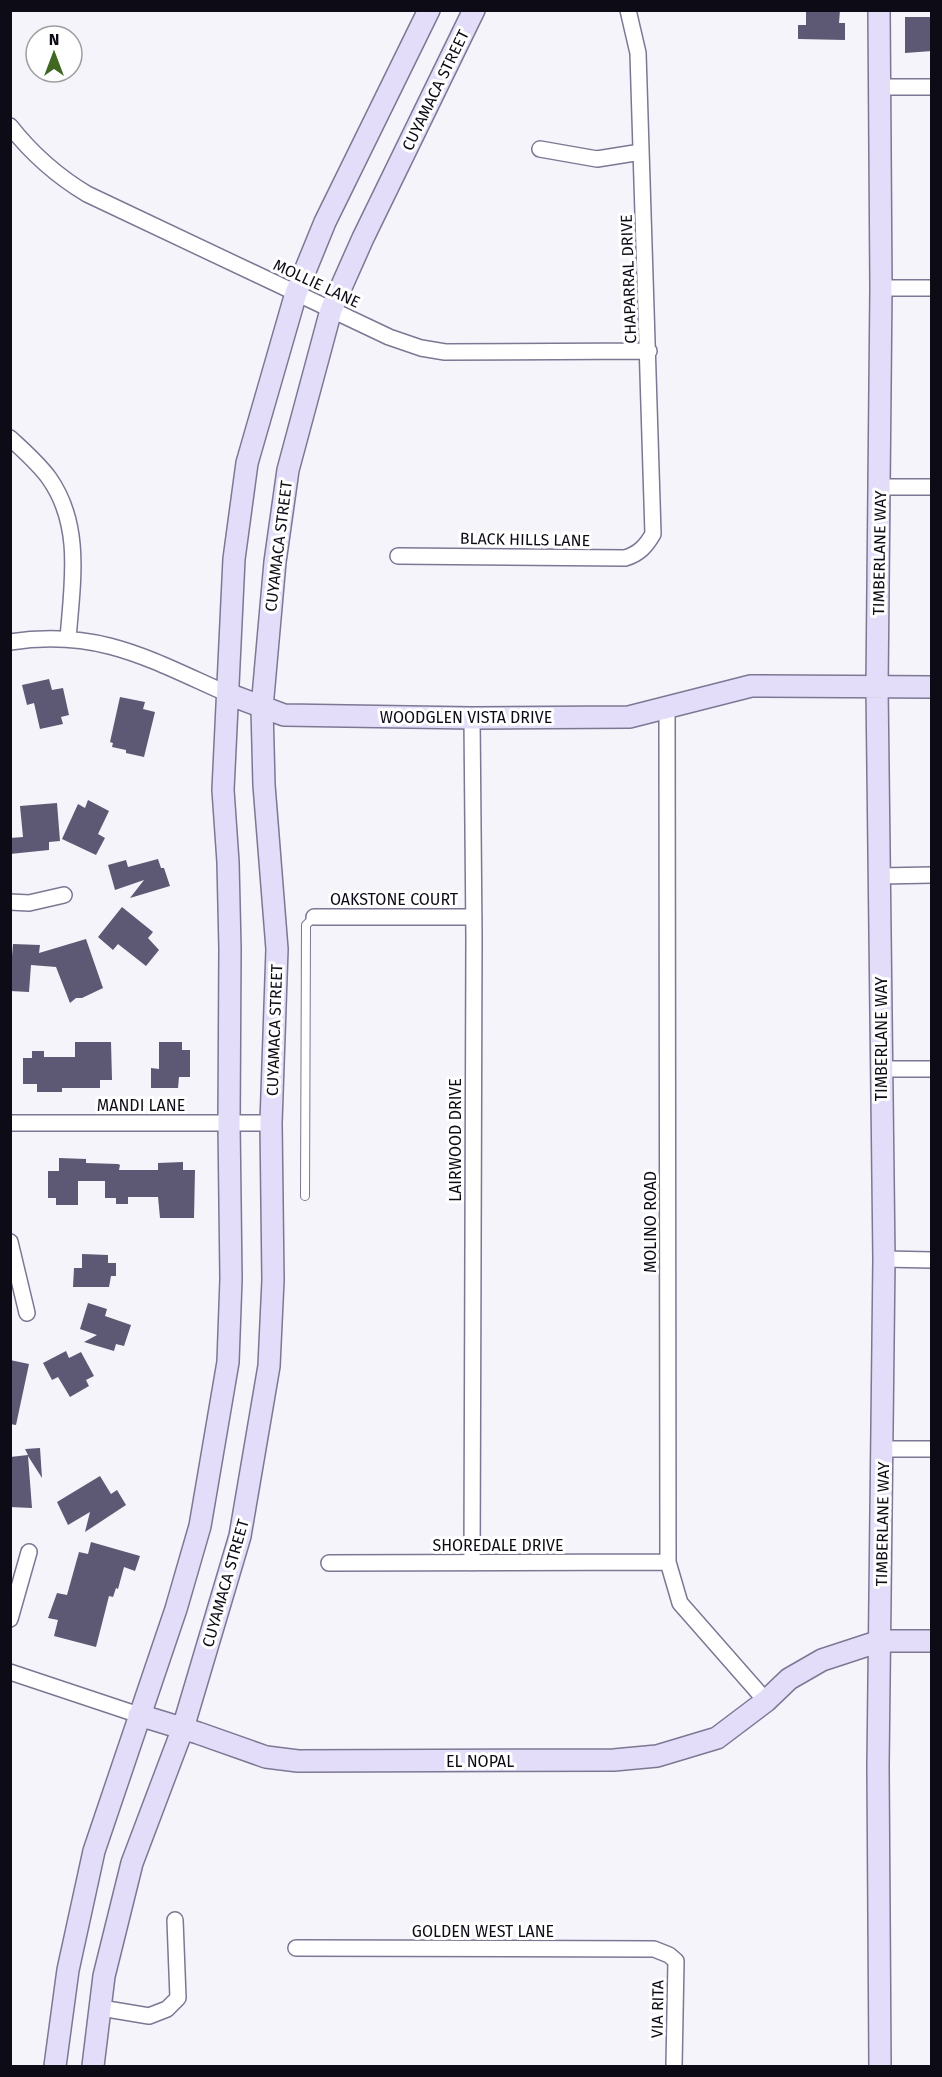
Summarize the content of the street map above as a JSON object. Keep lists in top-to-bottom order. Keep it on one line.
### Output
{"streets":{"street":["CUYAMACA STREET","CHAPARRAL DRIVE","MOLLIE LANE","BLACK HILLS LANE","TIMBERLANE WAY","WOODGLEN VISTA DRIVE","OAKSTONE COURT","MANDI LANE","LAIRWOOD DRIVE","MOLINO ROAD","SHOREDALE DRIVE","EL NOPAL","GOLDEN WEST LANE","VIA RITA"]},"crossings":[["CUYAMACA STREET","MOLLIE LANE"],["CUYAMACA STREET","WOODGLEN VISTA DRIVE"],["CUYAMACA STREET","MANDI LANE"],["CUYAMACA STREET","EL NOPAL"],["CHAPARRAL DRIVE","MOLLIE LANE"],["CHAPARRAL DRIVE","BLACK HILLS LANE"],["TIMBERLANE WAY","WOODGLEN VISTA DRIVE"],["TIMBERLANE WAY","EL NOPAL"],["WOODGLEN VISTA DRIVE","LAIRWOOD DRIVE"],["WOODGLEN VISTA DRIVE","MOLINO ROAD"],["OAKSTONE COURT","LAIRWOOD DRIVE"],["LAIRWOOD DRIVE","SHOREDALE DRIVE"],["MOLINO ROAD","SHOREDALE DRIVE"],["MOLINO ROAD","EL NOPAL"],["GOLDEN WEST LANE","VIA RITA"]],"north":"top"}
